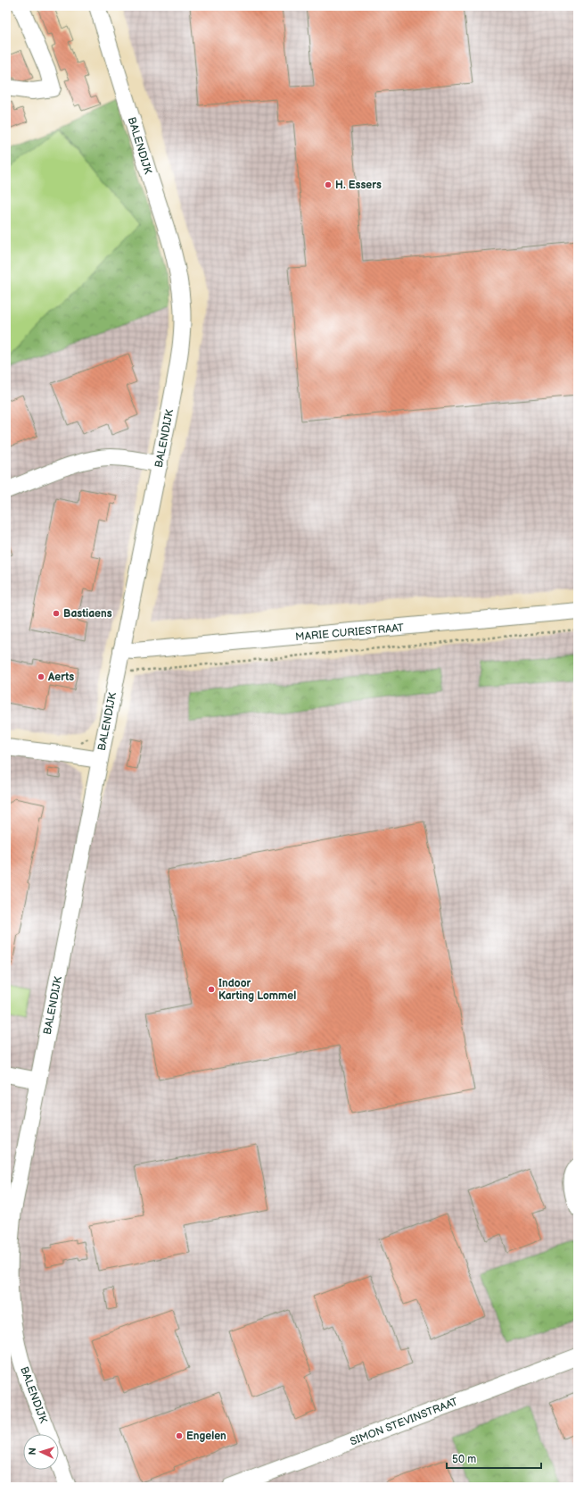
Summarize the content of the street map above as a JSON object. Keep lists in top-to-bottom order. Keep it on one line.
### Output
{"streets":{"street":["BALENDIJK","MARIE CURIESTRAAT","SIMON STEVINSTRAAT"]},"crossings":[["BALENDIJK","MARIE CURIESTRAAT"]],"places":["H. Essers","Bastiaens","Aerts","Indoor Karting Lommel","Engelen"],"scale_bar":"50 m","north":"left"}
